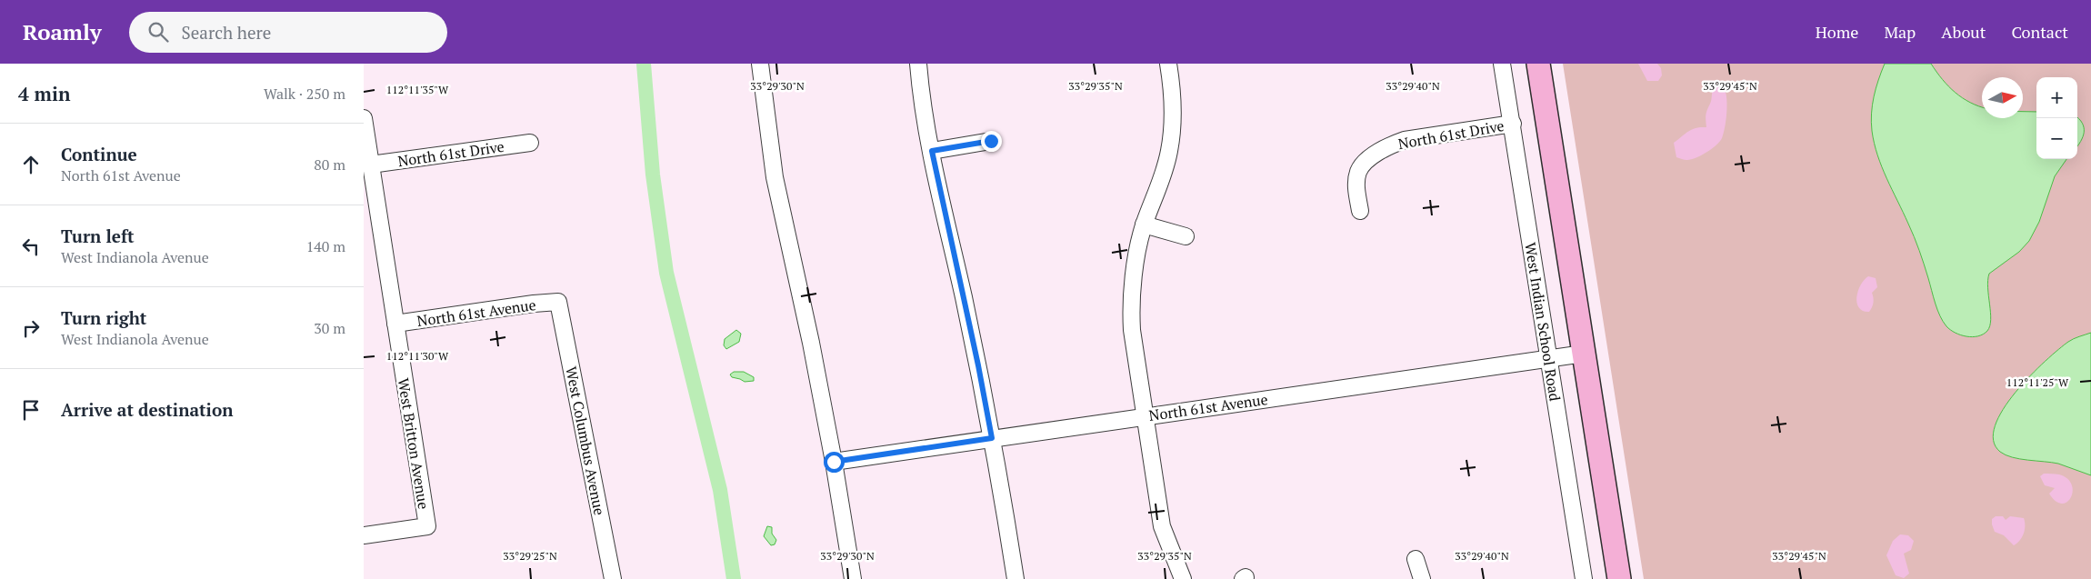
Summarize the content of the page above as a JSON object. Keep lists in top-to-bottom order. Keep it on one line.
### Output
{"streets":{"street":["North 61st Drive","North 61st Avenue","West Indian School Road","West Columbus Avenue","West Britton Avenue"]},"crossings":[["North 61st Drive","West Indian School Road"],["North 61st Drive","West Britton Avenue"],["North 61st Avenue","West Indian School Road"],["North 61st Avenue","West Columbus Avenue"],["North 61st Avenue","West Britton Avenue"]],"north":"right","page":{"header":"Roamly","search":"Search here","nav":["Home","Map","About","Contact"],"heading":["4 min","Walk · 250 m"],"map_buttons":["+","−"],"list":[["Continue","North 61st Avenue","80 m"],["Turn left","West Indianola Avenue","140 m"],["Turn right","West Indianola Avenue","30 m"],"Arrive at destination"]},"coordinates":["33°29'30\"N","33°29'35\"N","33°29'40\"N","33°29'45\"N","112°11'35\"W","112°11'30\"W","112°11'25\"W","33°29'25\"N"]}
